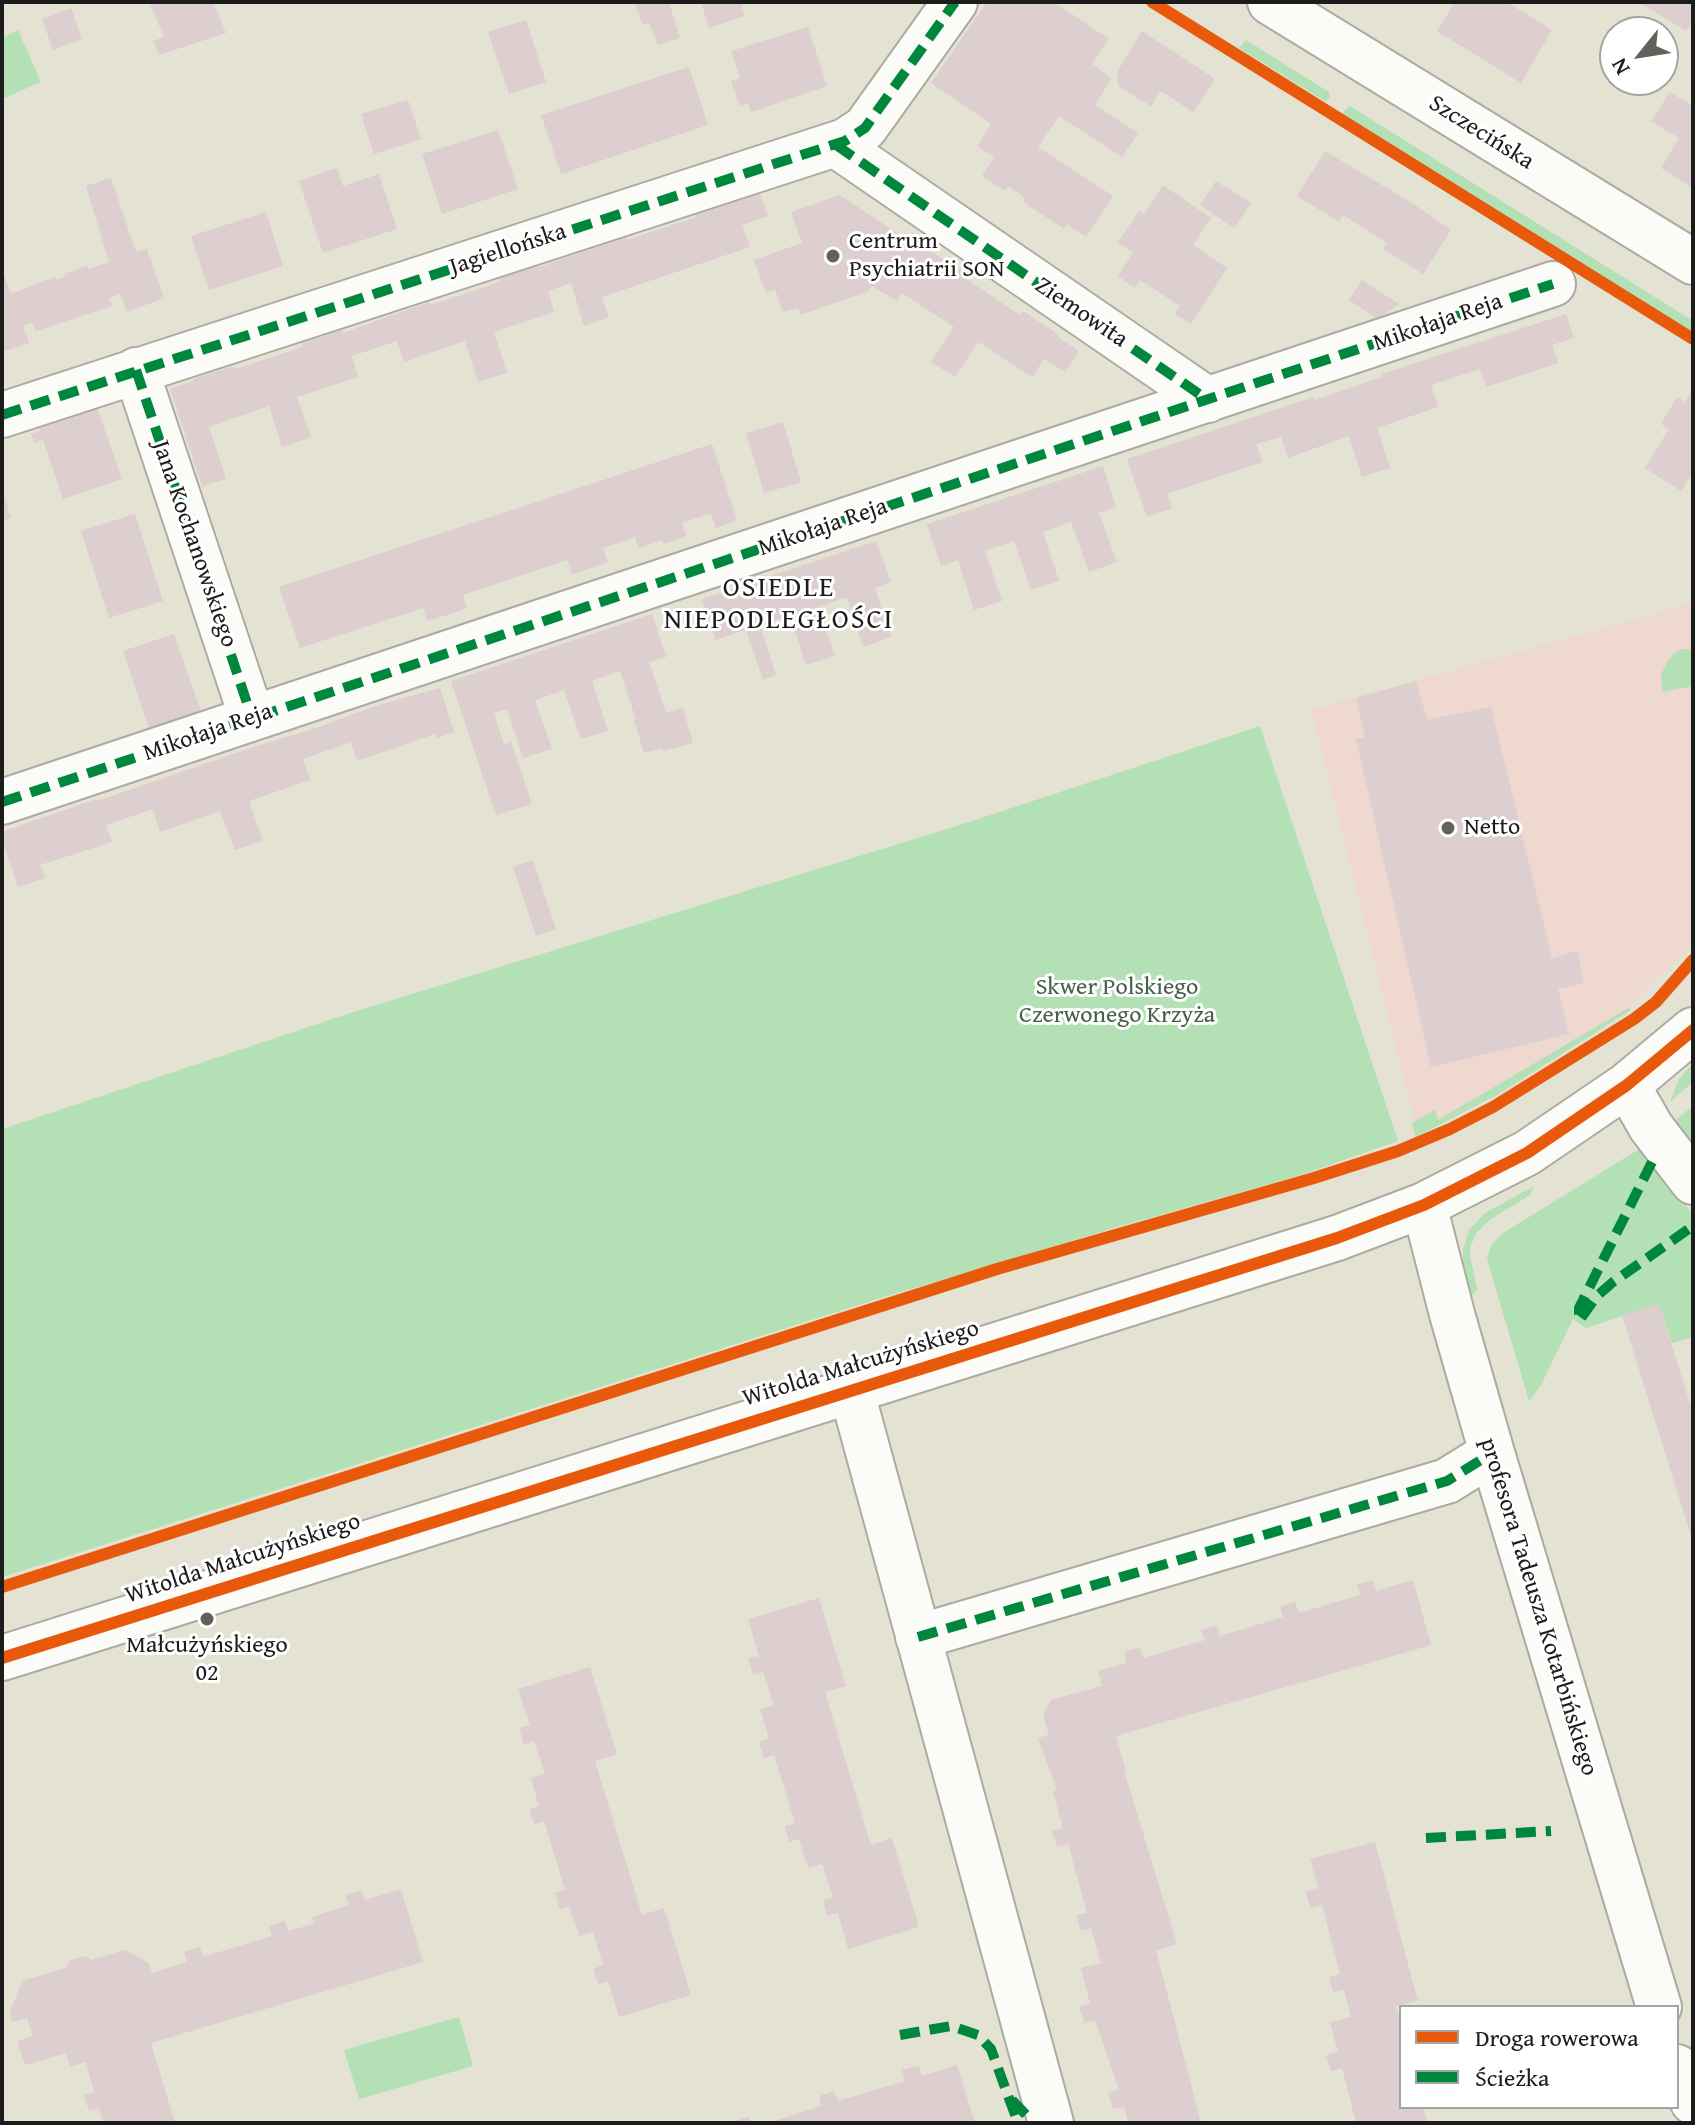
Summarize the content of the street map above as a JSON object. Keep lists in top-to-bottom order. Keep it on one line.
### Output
{"streets":{"street":["Szczecińska","Jagiellońska","Ziemowita","Mikołaja Reja","Jana Kochanowskiego","Witolda Małcużyńskiego","profesora Tadeusza Kotarbińskiego"]},"crossings":[["Jagiellońska","Ziemowita"],["Jagiellońska","Jana Kochanowskiego"],["Ziemowita","Mikołaja Reja"],["Mikołaja Reja","Jana Kochanowskiego"],["Witolda Małcużyńskiego","profesora Tadeusza Kotarbińskiego"]],"districts":["OSIEDLE NIEPODLEGŁOŚCI"],"parks":["Skwer Polskiego Czerwonego Krzyża"],"places":["Centrum Psychiatrii SON","Netto","Małcużyńskiego 02"],"legend":["Droga rowerowa","Ścieżka"],"north":"bottom left"}
